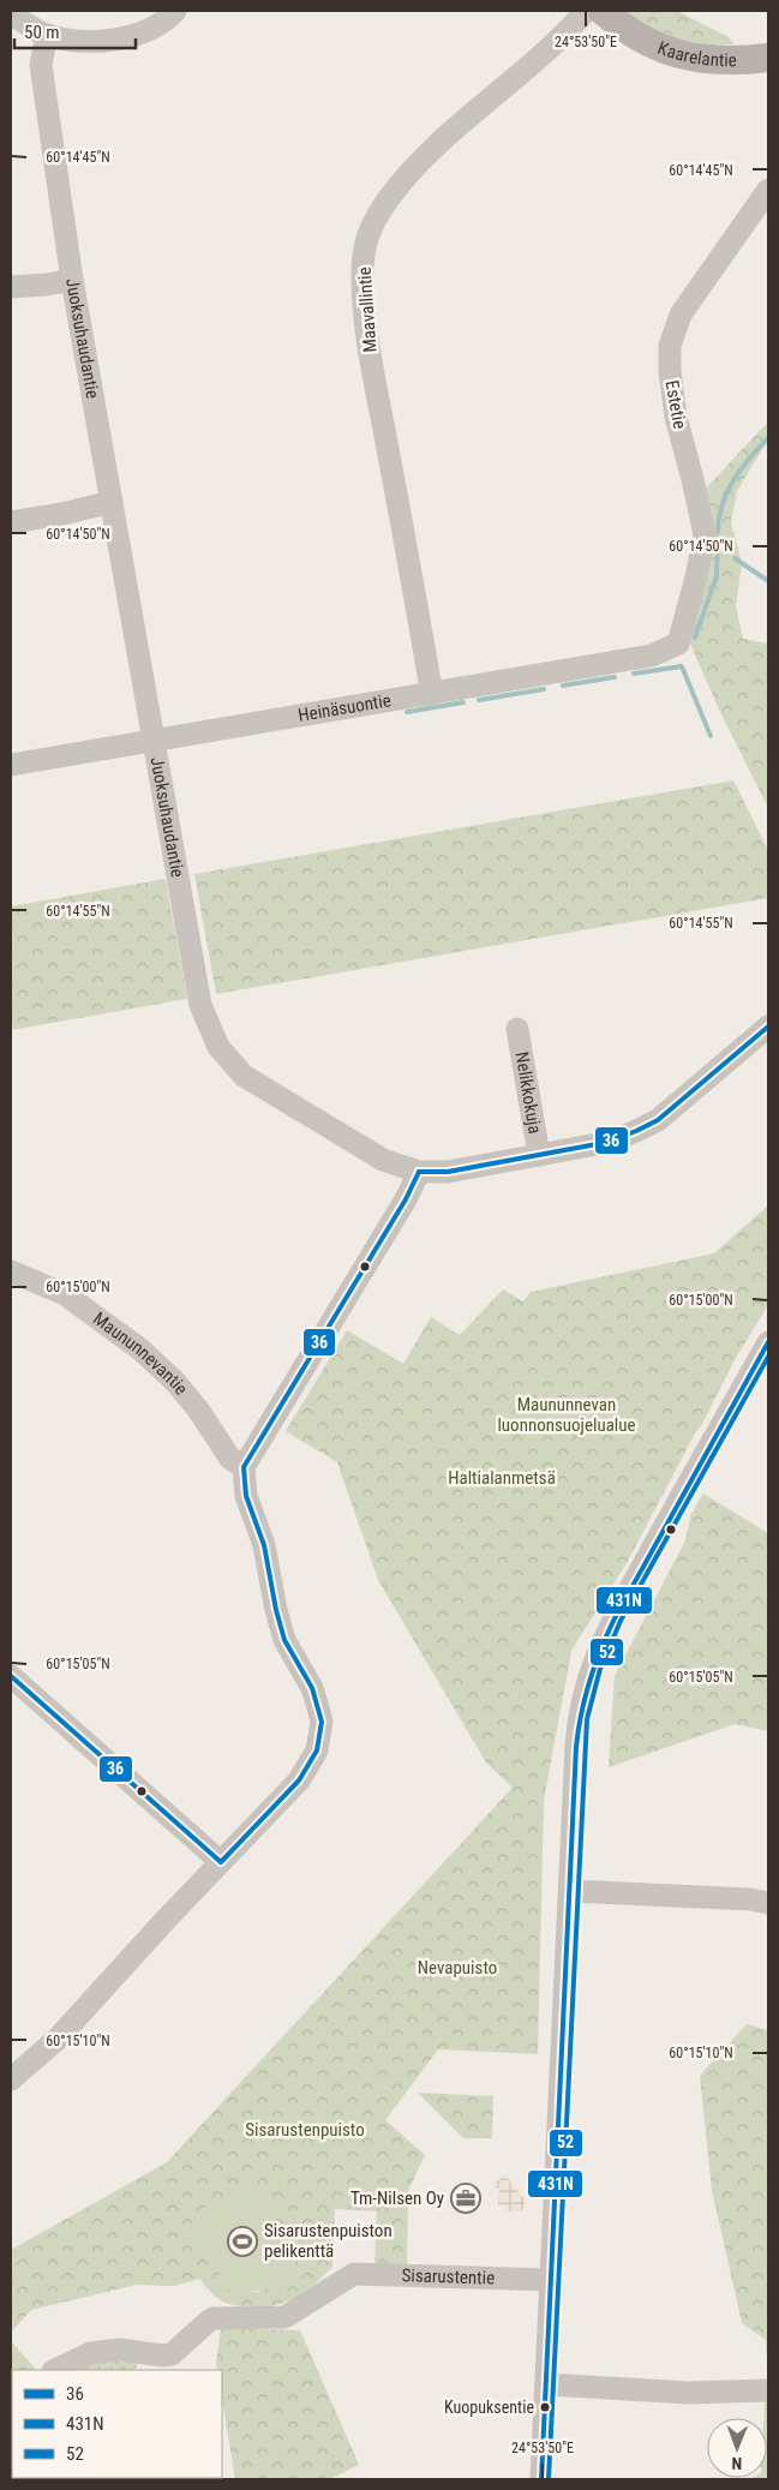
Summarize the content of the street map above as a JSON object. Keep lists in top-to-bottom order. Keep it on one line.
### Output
{"streets":{"main road":["Kaarelantie"],"street":["Maavallintie","Juoksuhaudantie","Estetie","Heinäsuontie","Nelikkokuja","Maununnevantie","Sisarustentie"]},"crossings":[["Maavallintie","Heinäsuontie"],["Juoksuhaudantie","Heinäsuontie"],["Juoksuhaudantie","Nelikkokuja"],["Estetie","Heinäsuontie"]],"parks":["Maununnevan luonnonsuojelualue","Haltialanmetsä","Nevapuisto","Sisarustenpuisto"],"places":{"office":["Tm-Nilsen Oy"],"sports":["Sisarustenpuiston pelikenttä"],"other":["Kuopuksentie"]},"lines":["transit line 36","transit line 431N","transit line 52"],"legend":["36","431N","52"],"scale_bar":"50 m","north":"bottom","coordinates":["24°53'50\"E","60°14'45\"N","60°14'50\"N","60°14'55\"N","60°15'00\"N","60°15'05\"N","60°15'10\"N"]}
